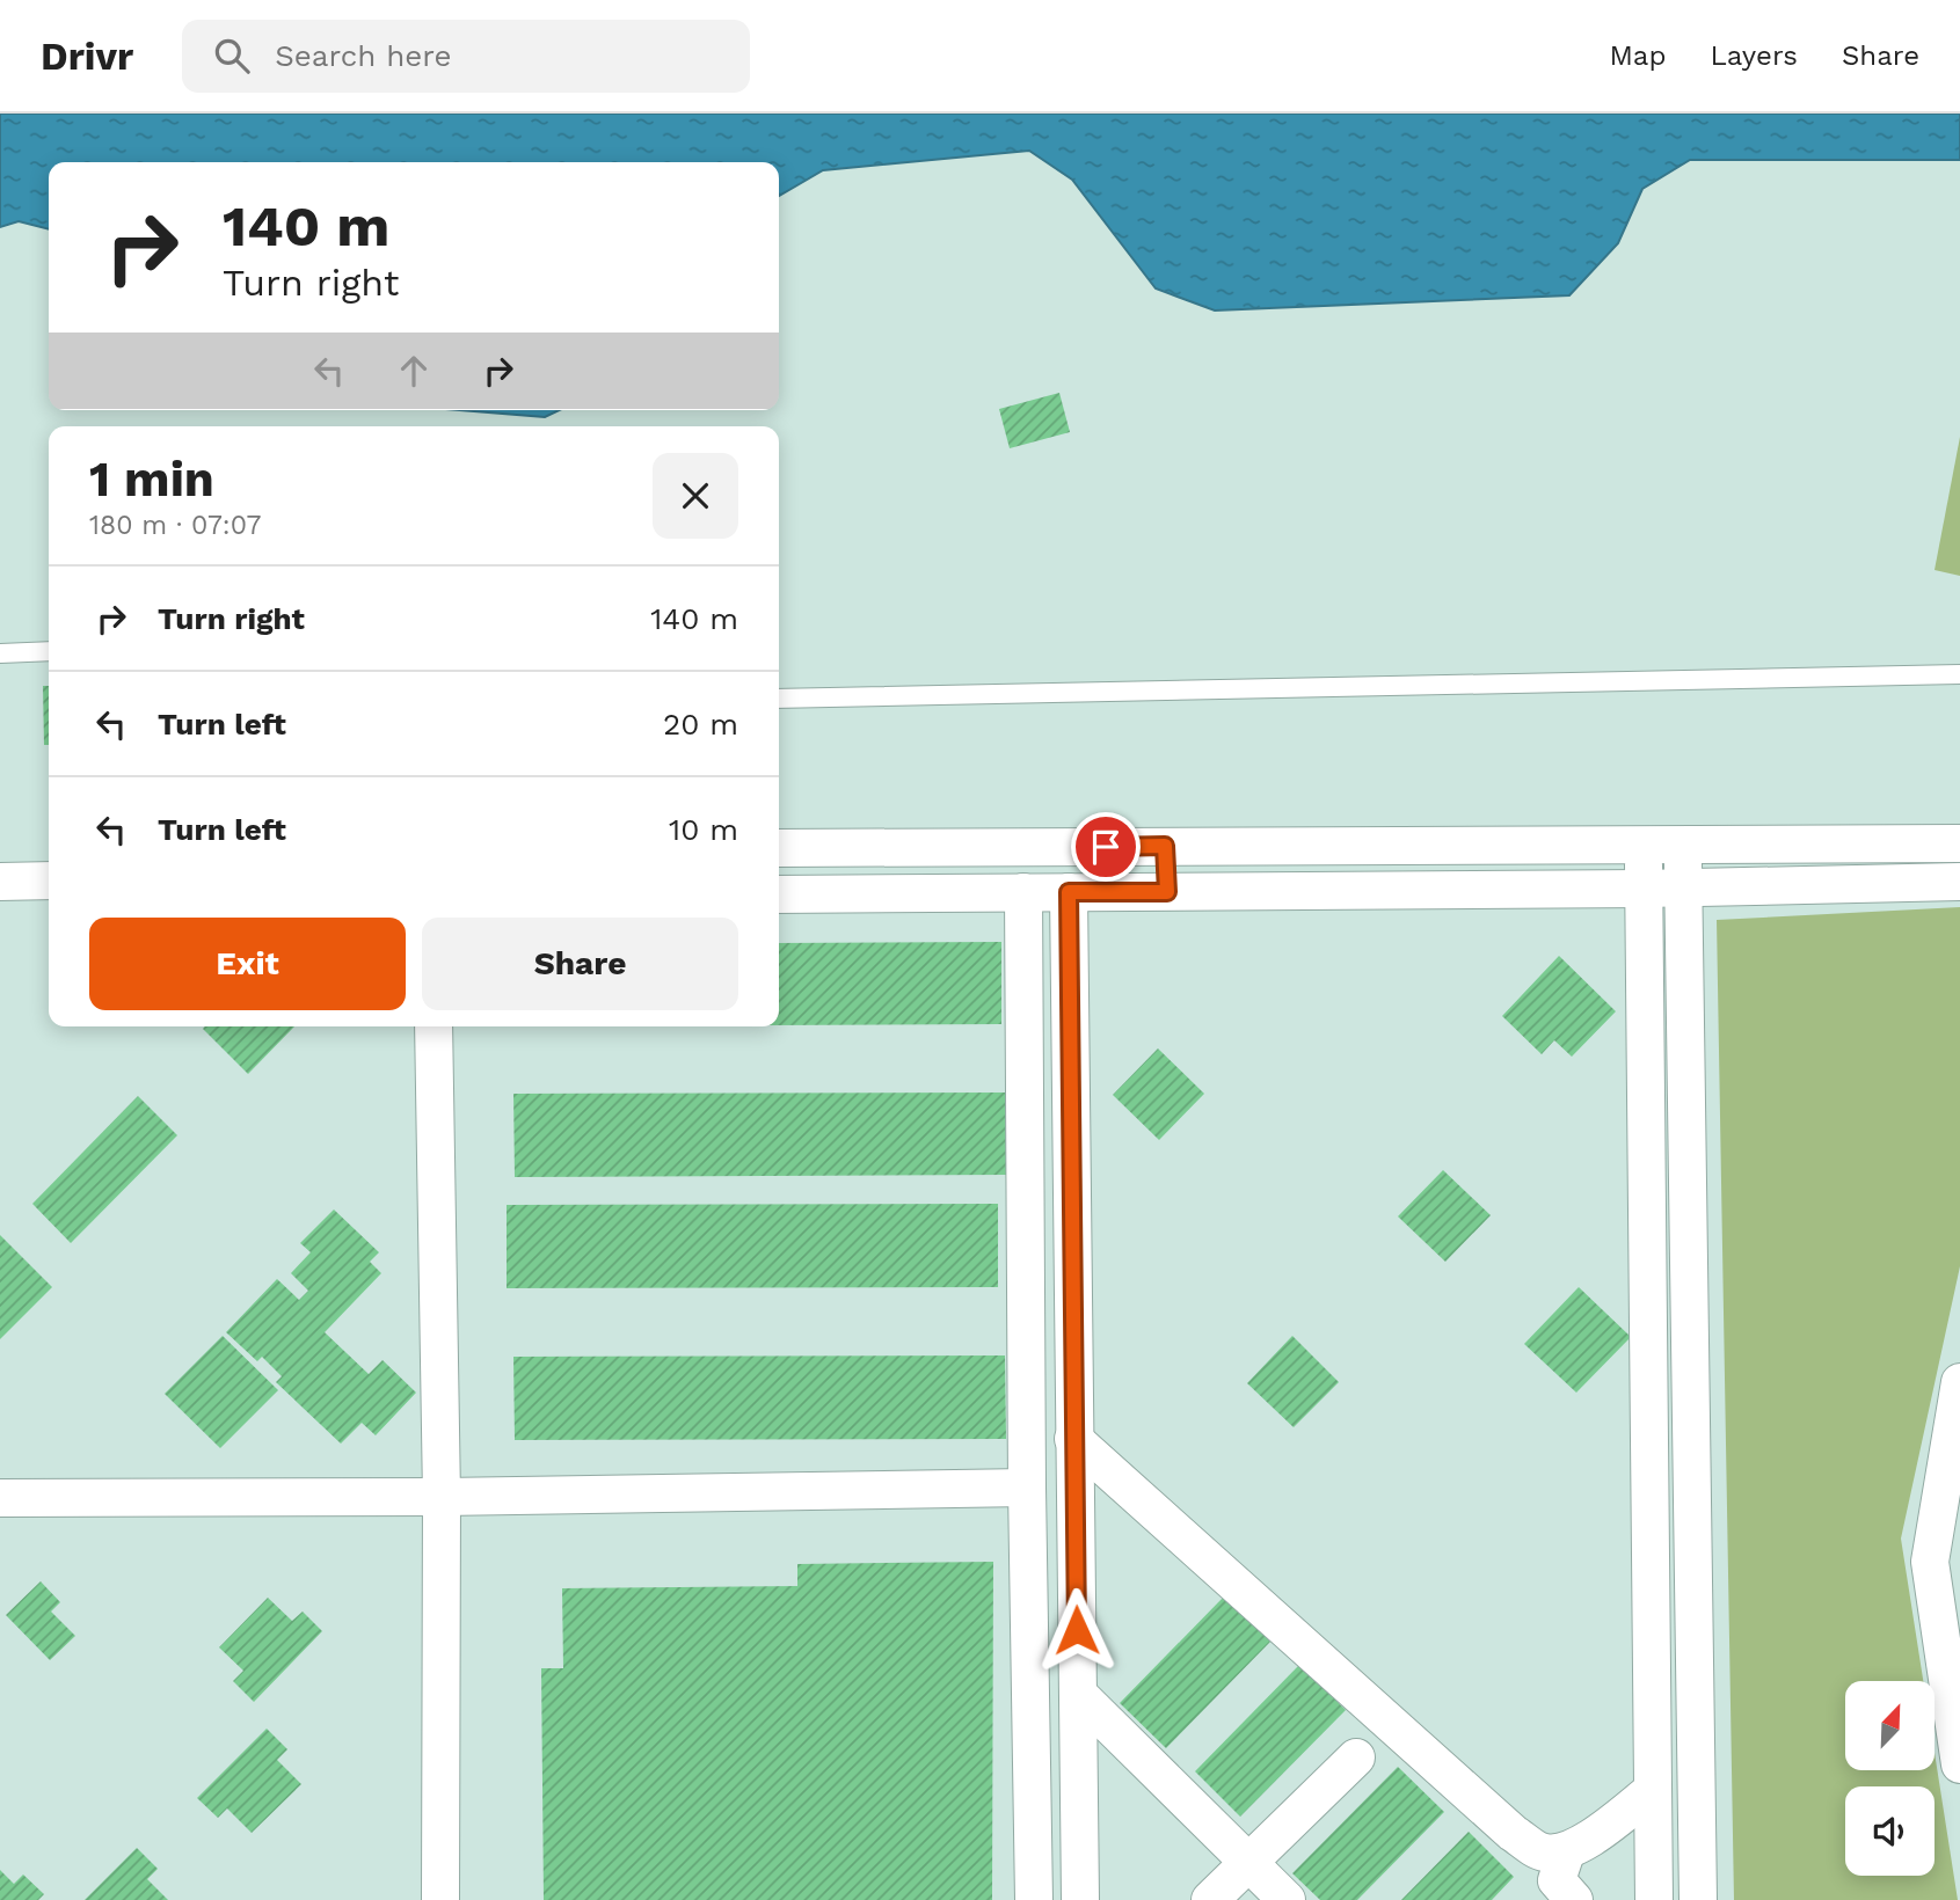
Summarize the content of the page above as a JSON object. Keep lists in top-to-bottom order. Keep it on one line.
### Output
{"north":"top right","page":{"header":"Drivr","search":"Search here","nav":["Map","Layers","Share"],"turn":["140 m","Turn right"],"heading":["1 min","180 m · 07:07"],"list":[{"name":"Turn right","value":"140 m"},{"name":"Turn left","value":"20 m"},{"name":"Turn left","value":"10 m"}],"buttons":["Exit","Share"]}}
